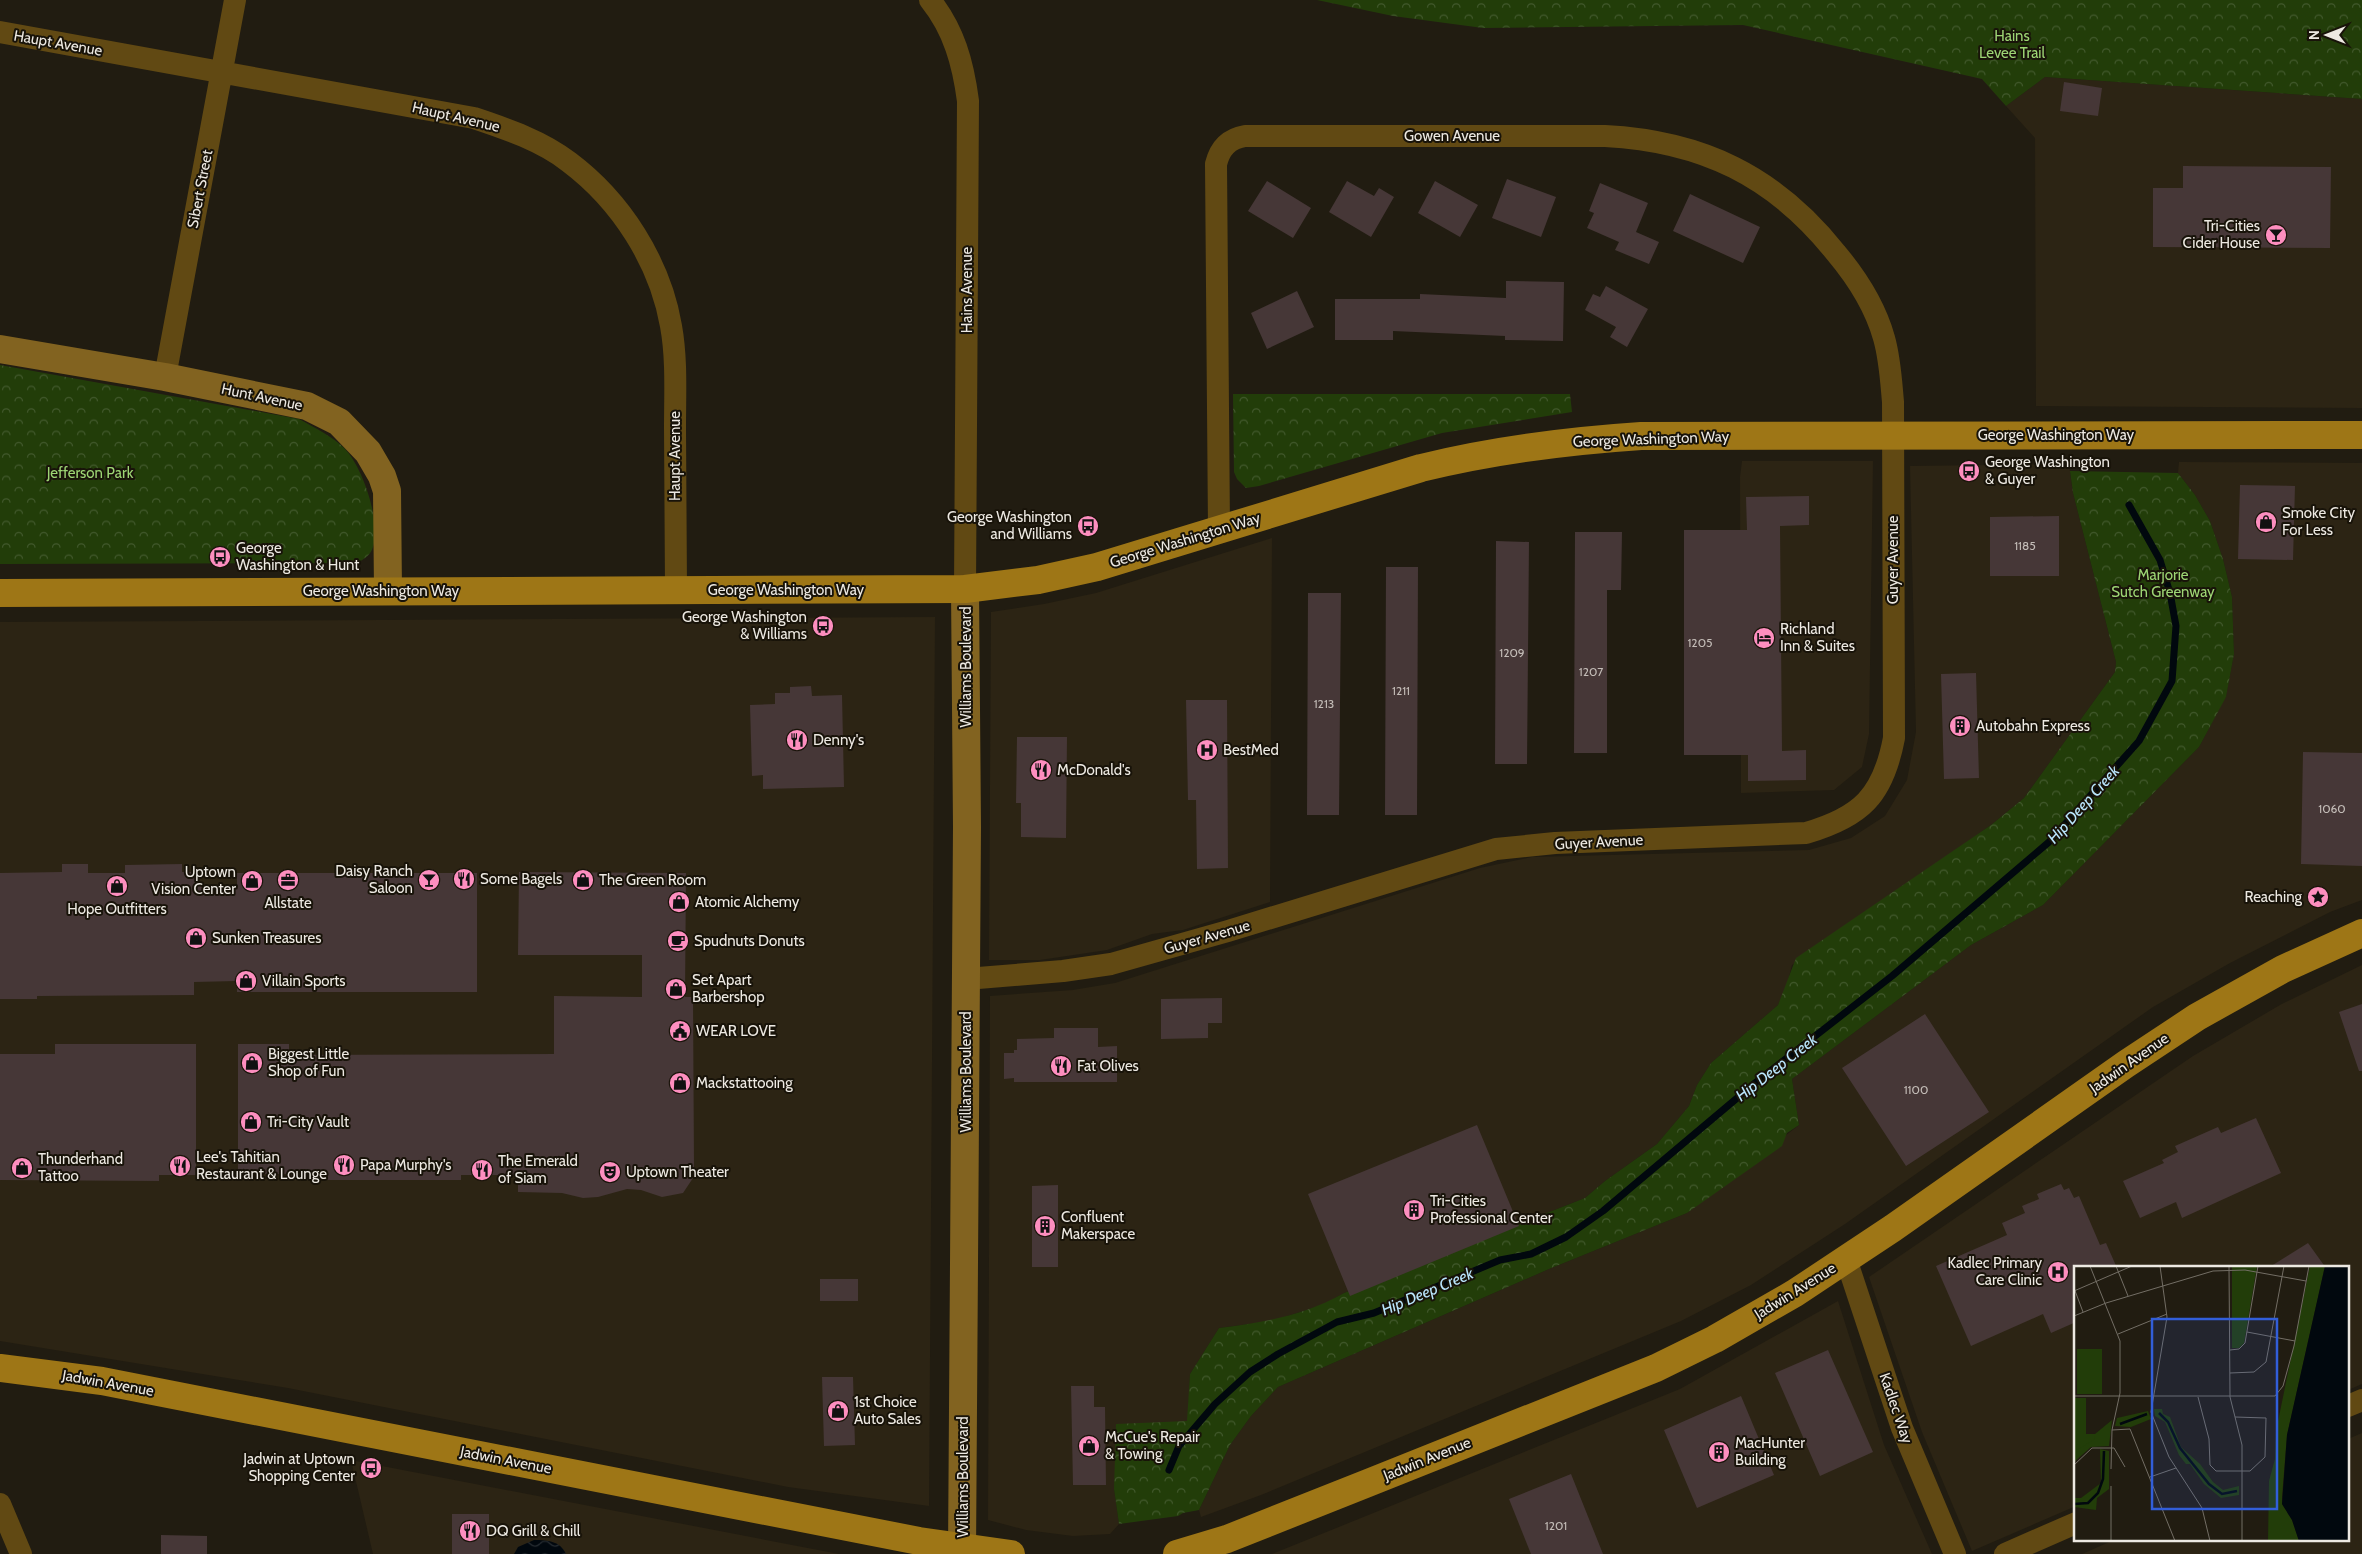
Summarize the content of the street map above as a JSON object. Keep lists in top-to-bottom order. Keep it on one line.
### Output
{"streets":{"main road":["George Washington Way","Jadwin Avenue"],"street":["Haupt Avenue","Gowen Avenue","Sibert Street","Hains Avenue","Hunt Avenue","Guyer Avenue","Williams Boulevard","Kadlec Way"]},"crossings":[["Haupt Avenue","Sibert Street"],["Haupt Avenue","George Washington Way"],["Gowen Avenue","George Washington Way"],["Gowen Avenue","Guyer Avenue"],["Sibert Street","Hunt Avenue"],["Hains Avenue","George Washington Way"],["Hains Avenue","Williams Boulevard"],["Hunt Avenue","George Washington Way"],["George Washington Way","Guyer Avenue"],["George Washington Way","Williams Boulevard"],["Guyer Avenue","Williams Boulevard"],["Williams Boulevard","Jadwin Avenue"],["Jadwin Avenue","Kadlec Way"]],"water":["Hip Deep Creek"],"parks":["Hains Levee Trail","Jefferson Park","Marjorie Sutch Greenway"],"places":{"bar":["Tri-Cities Cider House","Daisy Ranch Saloon"],"bus stop":["George Washington & Guyer","George Washington and Williams","George Washington & Hunt","George Washington & Williams","Jadwin at Uptown Shopping Center"],"shop":["Smoke City For Less","The Green Room","Uptown Vision Center","Hope Outfitters","Atomic Alchemy","Sunken Treasures","Villain Sports","Set Apart Barbershop","Biggest Little Shop of Fun","Mackstattooing","Tri-City Vault","Thunderhand Tattoo","1st Choice Auto Sales","McCue's Repair & Towing"],"hotel":["Richland Inn & Suites"],"building":["Autobahn Express","Tri-Cities Professional Center","Confluent Makerspace","MacHunter Building"],"restaurant":["Denny's","McDonald's","Some Bagels","Fat Olives","Papa Murphy's","Lee's Tahitian Restaurant & Lounge","The Emerald of Siam","DQ Grill & Chill"],"hospital":["BestMed","Kadlec Primary Care Clinic"],"office":["Allstate"],"place":["Reaching"],"cafe":["Spudnuts Donuts"],"public building":["WEAR LOVE"],"theatre":["Uptown Theater"]},"house_numbers":["1185","1205","1209","1207","1211","1213","1060","1100","1201"],"north":"left"}
